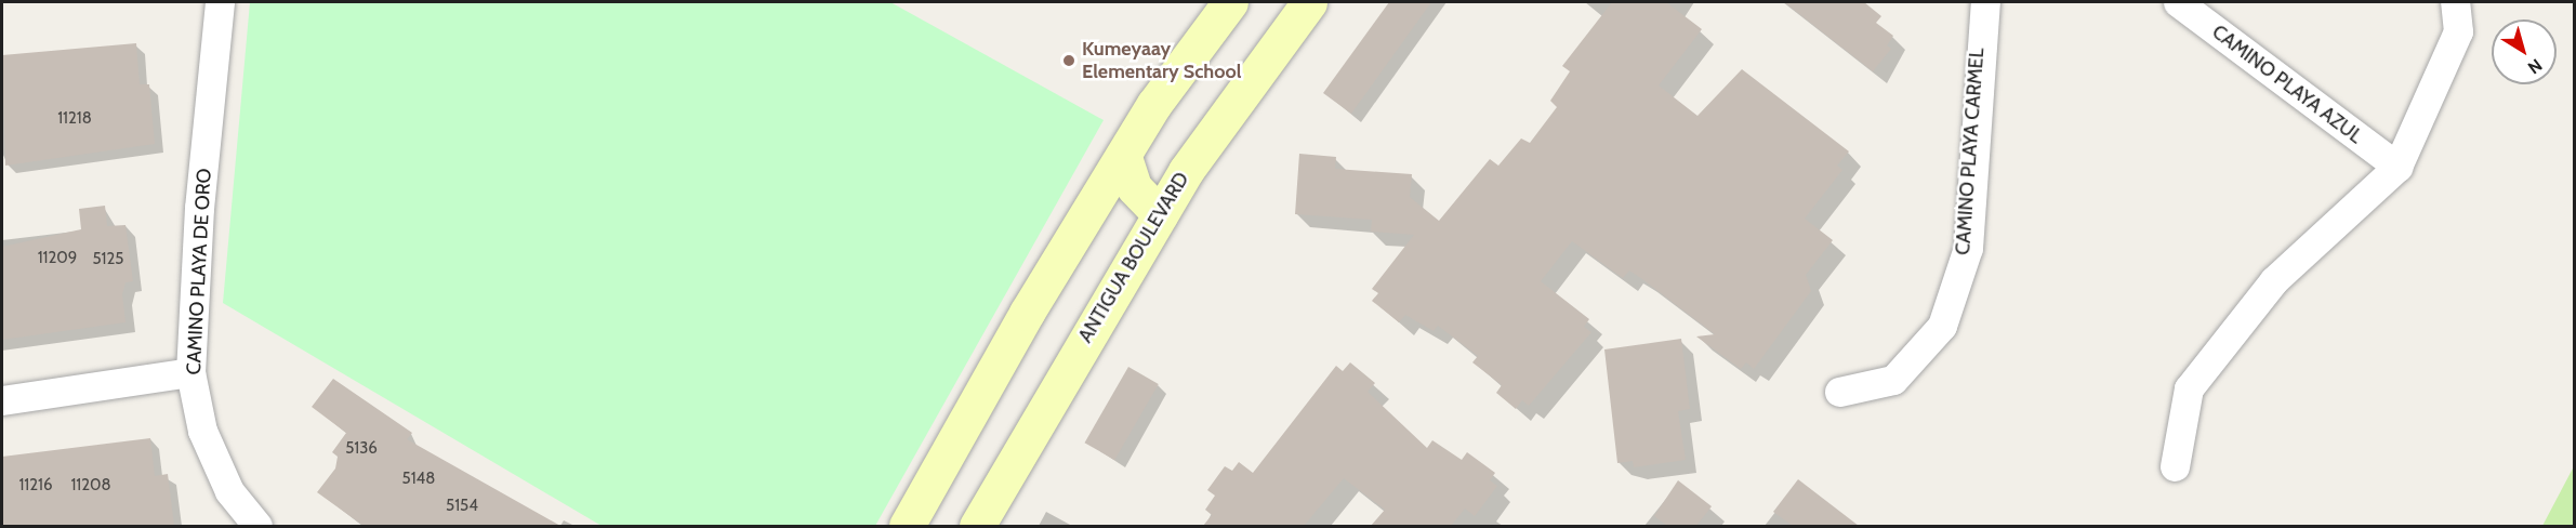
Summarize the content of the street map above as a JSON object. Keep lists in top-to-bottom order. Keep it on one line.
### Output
{"streets":{"main road":["ANTIGUA BOULEVARD"],"street":["CAMINO PLAYA AZUL","CAMINO PLAYA CARMEL","CAMINO PLAYA DE ORO"]},"places":["Kumeyaay Elementary School"],"house_numbers":["11218","11209","5125","5136","5148","11216","11208","5154"],"north":"bottom right"}
